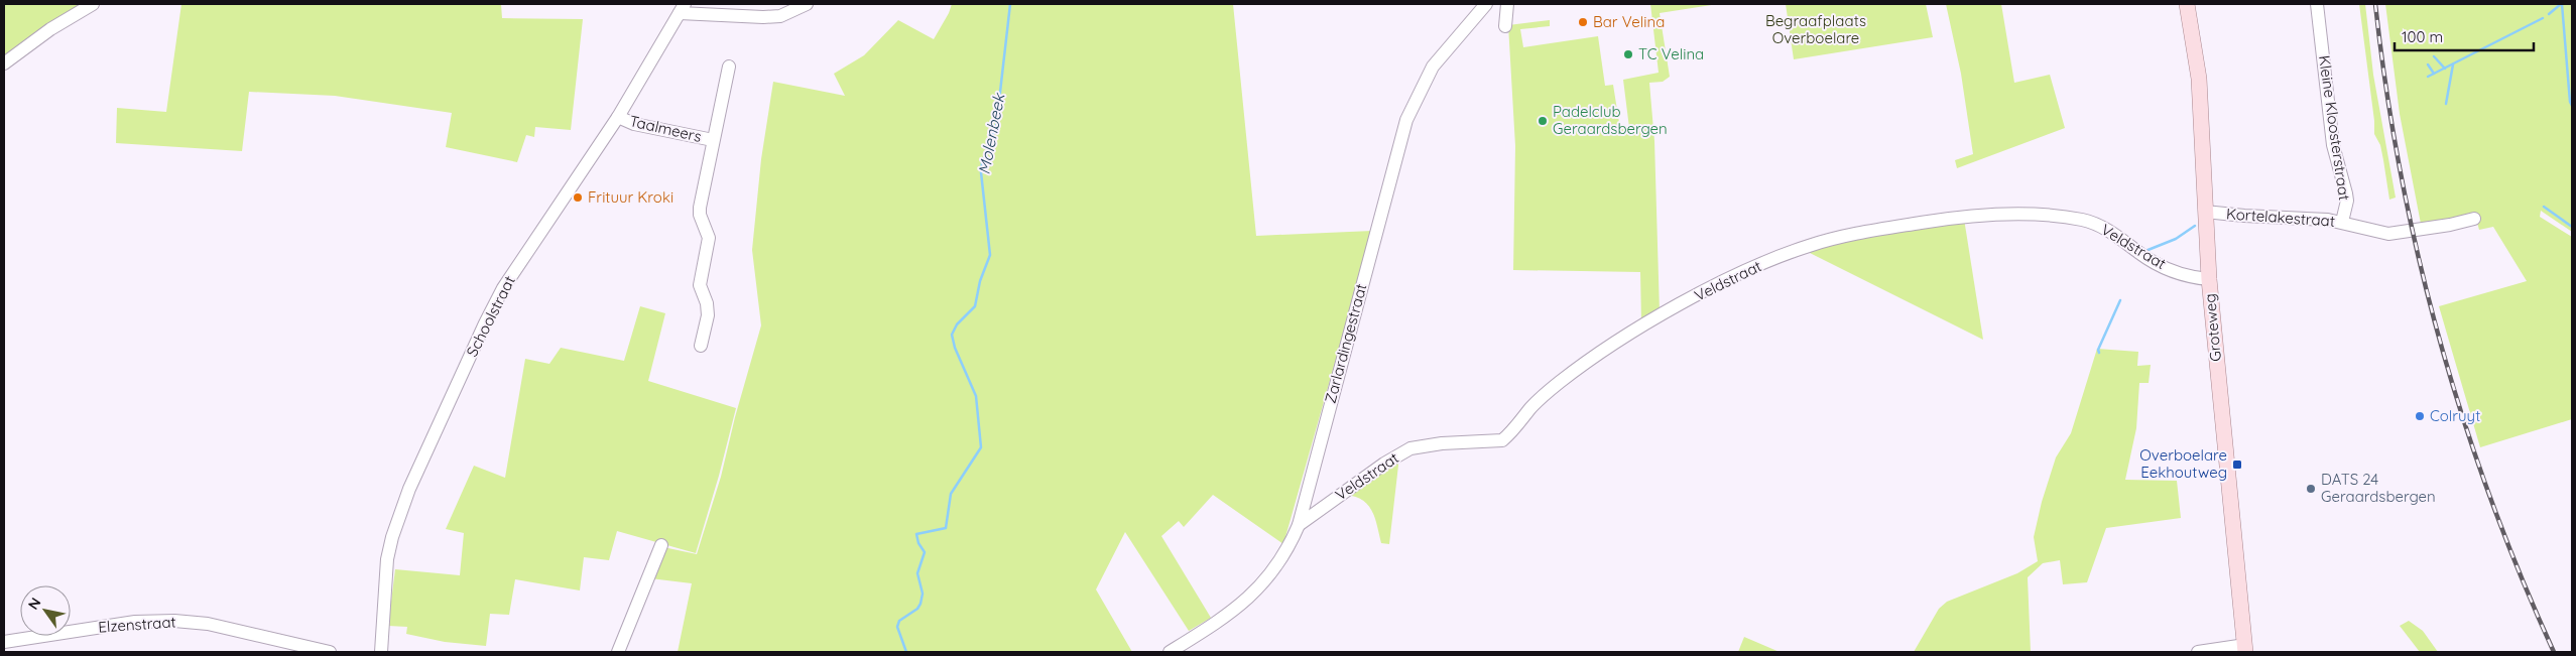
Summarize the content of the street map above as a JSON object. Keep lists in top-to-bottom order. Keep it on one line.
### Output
{"streets":{"main road":["Groteweg"],"street":["Kleine Kloosterstraat","Taalmeers","Kortelakestraat","Veldstraat","Schoolstraat","Zarlardingestraat","Elzenstraat"]},"crossings":[["Kleine Kloosterstraat","Kortelakestraat"],["Taalmeers","Schoolstraat"],["Kortelakestraat","Groteweg"],["Veldstraat","Groteweg"],["Veldstraat","Zarlardingestraat"]],"water":["Molenbeek"],"parks":["Begraafplaats Overboelare"],"places":{"other":["Bar Velina","TC Velina","Padelclub Geraardsbergen","Frituur Kroki","Colruyt","DATS 24 Geraardsbergen"],"transit":["Overboelare Eekhoutweg"]},"scale_bar":"100 m","north":"top left"}
